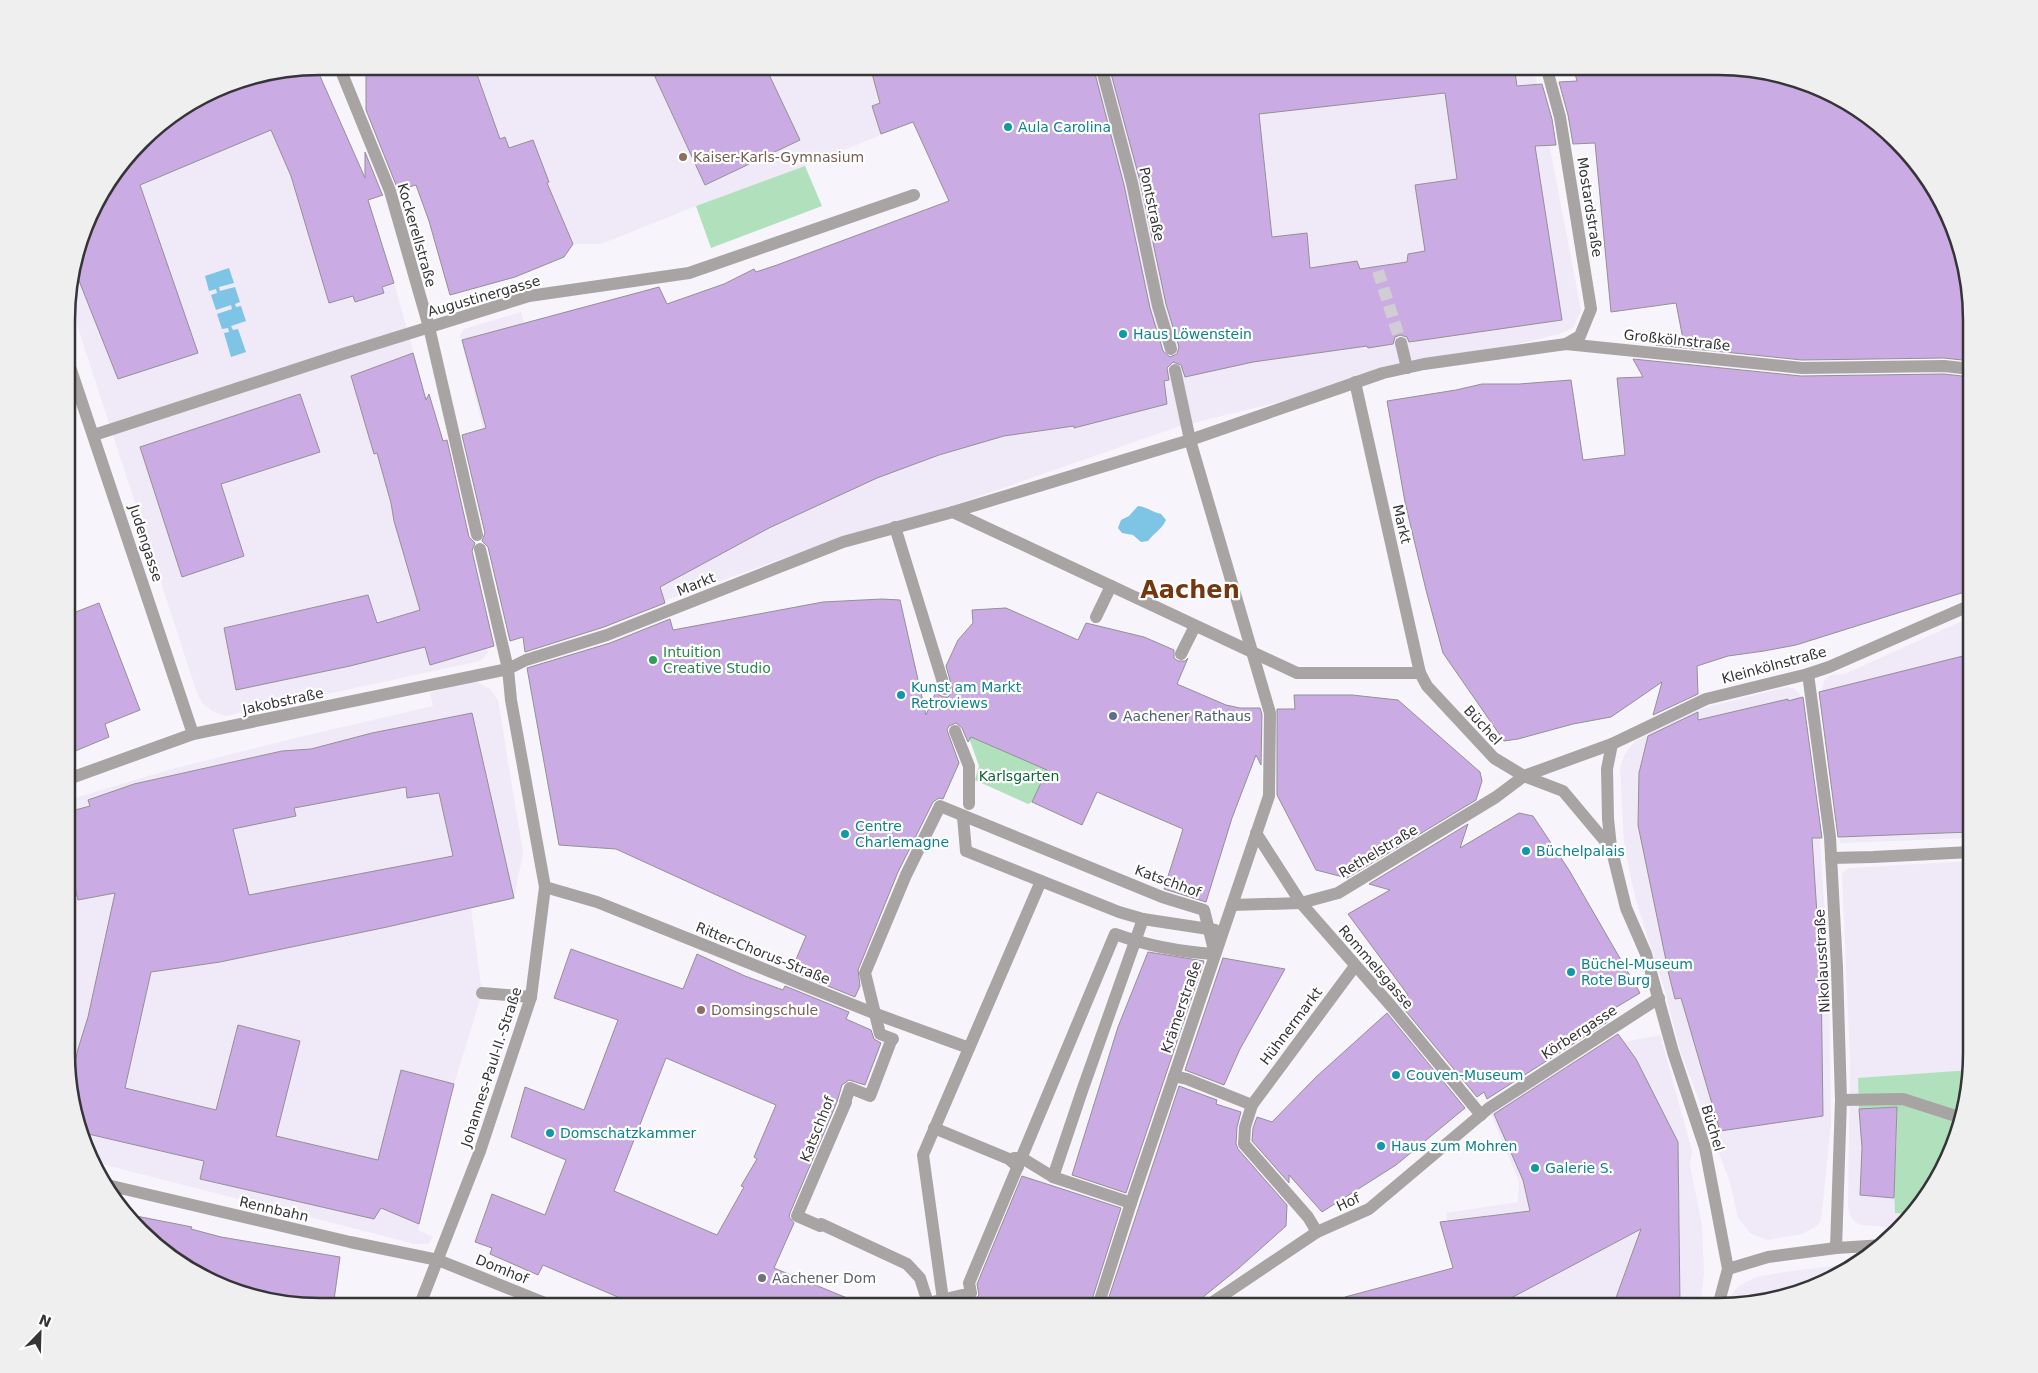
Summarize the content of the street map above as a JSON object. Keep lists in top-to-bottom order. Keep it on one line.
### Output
{"streets":{"street":["Pontstraße","Mostardstraße","Kockerellstraße","Augustinergasse","Großkölnstraße","Markt","Judengasse","Kleinkölnstraße","Jakobstraße","Büchel","Rethelstraße","Katschhof","Ritter-Chorus-Straße","Nikolausstraße","Rommelsgasse","Krämerstraße","Hühnermarkt","Körbergasse","Johannes-Paul-II.-Straße","Hof","Rennbahn","Domhof"]},"crossings":[["Mostardstraße","Großkölnstraße"],["Kockerellstraße","Augustinergasse"],["Augustinergasse","Judengasse"],["Großkölnstraße","Markt"],["Markt","Jakobstraße"],["Markt","Büchel"],["Markt","Johannes-Paul-II.-Straße"],["Judengasse","Jakobstraße"],["Kleinkölnstraße","Büchel"],["Kleinkölnstraße","Nikolausstraße"],["Jakobstraße","Johannes-Paul-II.-Straße"],["Büchel","Rethelstraße"],["Büchel","Körbergasse"],["Rethelstraße","Rommelsgasse"],["Rethelstraße","Krämerstraße"],["Katschhof","Ritter-Chorus-Straße"],["Katschhof","Krämerstraße"],["Ritter-Chorus-Straße","Johannes-Paul-II.-Straße"],["Rommelsgasse","Krämerstraße"],["Rommelsgasse","Hühnermarkt"],["Rommelsgasse","Körbergasse"],["Rommelsgasse","Hof"],["Hühnermarkt","Hof"],["Körbergasse","Hof"],["Johannes-Paul-II.-Straße","Rennbahn"],["Johannes-Paul-II.-Straße","Domhof"],["Rennbahn","Domhof"]],"districts":["Aachen"],"parks":["Karlsgarten"],"places":["Aula Carolina","Kaiser-Karls-Gymnasium","Haus Löwenstein","Intuition Creative Studio","Kunst am Markt Retroviews","Aachener Rathaus","Centre Charlemagne","Büchelpalais","Büchel-Museum Rote Burg","Domsingschule","Couven-Museum","Domschatzkammer","Haus zum Mohren","Galerie S.","Aachener Dom"],"north":"top right"}
